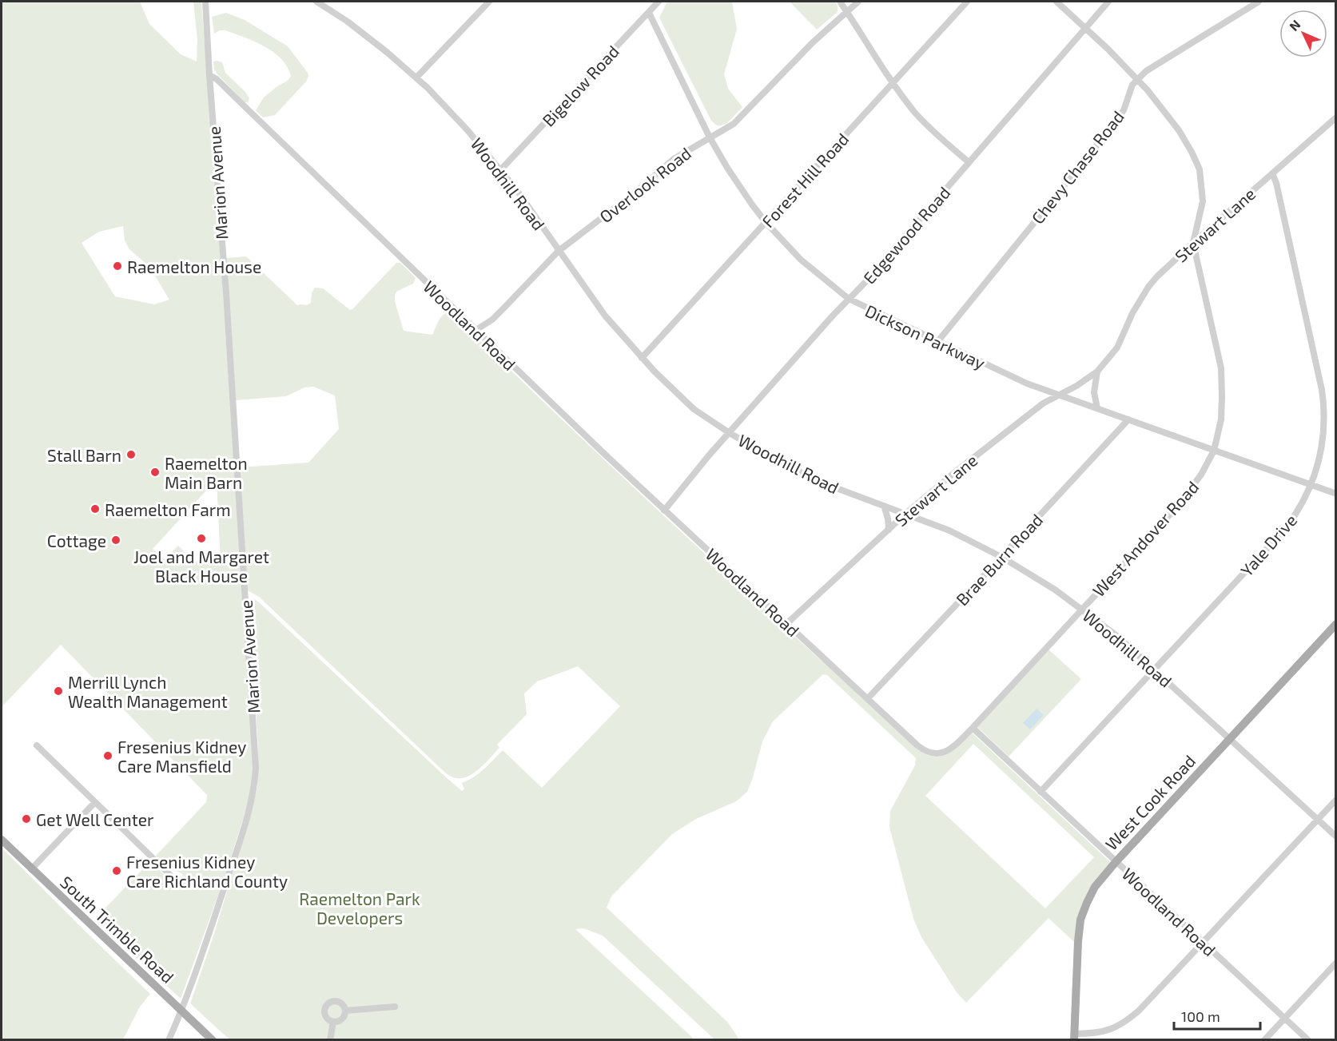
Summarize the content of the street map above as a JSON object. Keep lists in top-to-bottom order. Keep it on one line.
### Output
{"streets":{"main road":["West Cook Road","South Trimble Road"],"street":["Bigelow Road","Chevy Chase Road","Forest Hill Road","Marion Avenue","Woodhill Road","Overlook Road","Stewart Lane","Edgewood Road","Woodland Road","Dickson Parkway","West Andover Road","Yale Drive","Brae Burn Road"]},"crossings":[["Bigelow Road","Woodhill Road"],["Bigelow Road","Dickson Parkway"],["Chevy Chase Road","Dickson Parkway"],["Forest Hill Road","Woodhill Road"],["Forest Hill Road","Dickson Parkway"],["Marion Avenue","Woodland Road"],["Marion Avenue","South Trimble Road"],["Woodhill Road","Overlook Road"],["Woodhill Road","Stewart Lane"],["Woodhill Road","Edgewood Road"],["Woodhill Road","West Andover Road"],["Woodhill Road","Yale Drive"],["Woodhill Road","Brae Burn Road"],["Woodhill Road","West Cook Road"],["Overlook Road","Woodland Road"],["Overlook Road","Dickson Parkway"],["Stewart Lane","Woodland Road"],["Stewart Lane","Dickson Parkway"],["Stewart Lane","West Andover Road"],["Stewart Lane","Yale Drive"],["Edgewood Road","Woodland Road"],["Edgewood Road","Dickson Parkway"],["Woodland Road","West Andover Road"],["Woodland Road","Yale Drive"],["Woodland Road","Brae Burn Road"],["Woodland Road","West Cook Road"],["Dickson Parkway","West Andover Road"],["Dickson Parkway","Yale Drive"],["Dickson Parkway","Brae Burn Road"]],"parks":["Raemelton Park Developers"],"places":["Raemelton House","Stall Barn","Raemelton Main Barn","Raemelton Farm","Joel and Margaret Black House","Cottage","Merrill Lynch Wealth Management","Fresenius Kidney Care Mansfield","Get Well Center","Fresenius Kidney Care Richland County"],"scale_bar":"100 m","north":"top left"}
